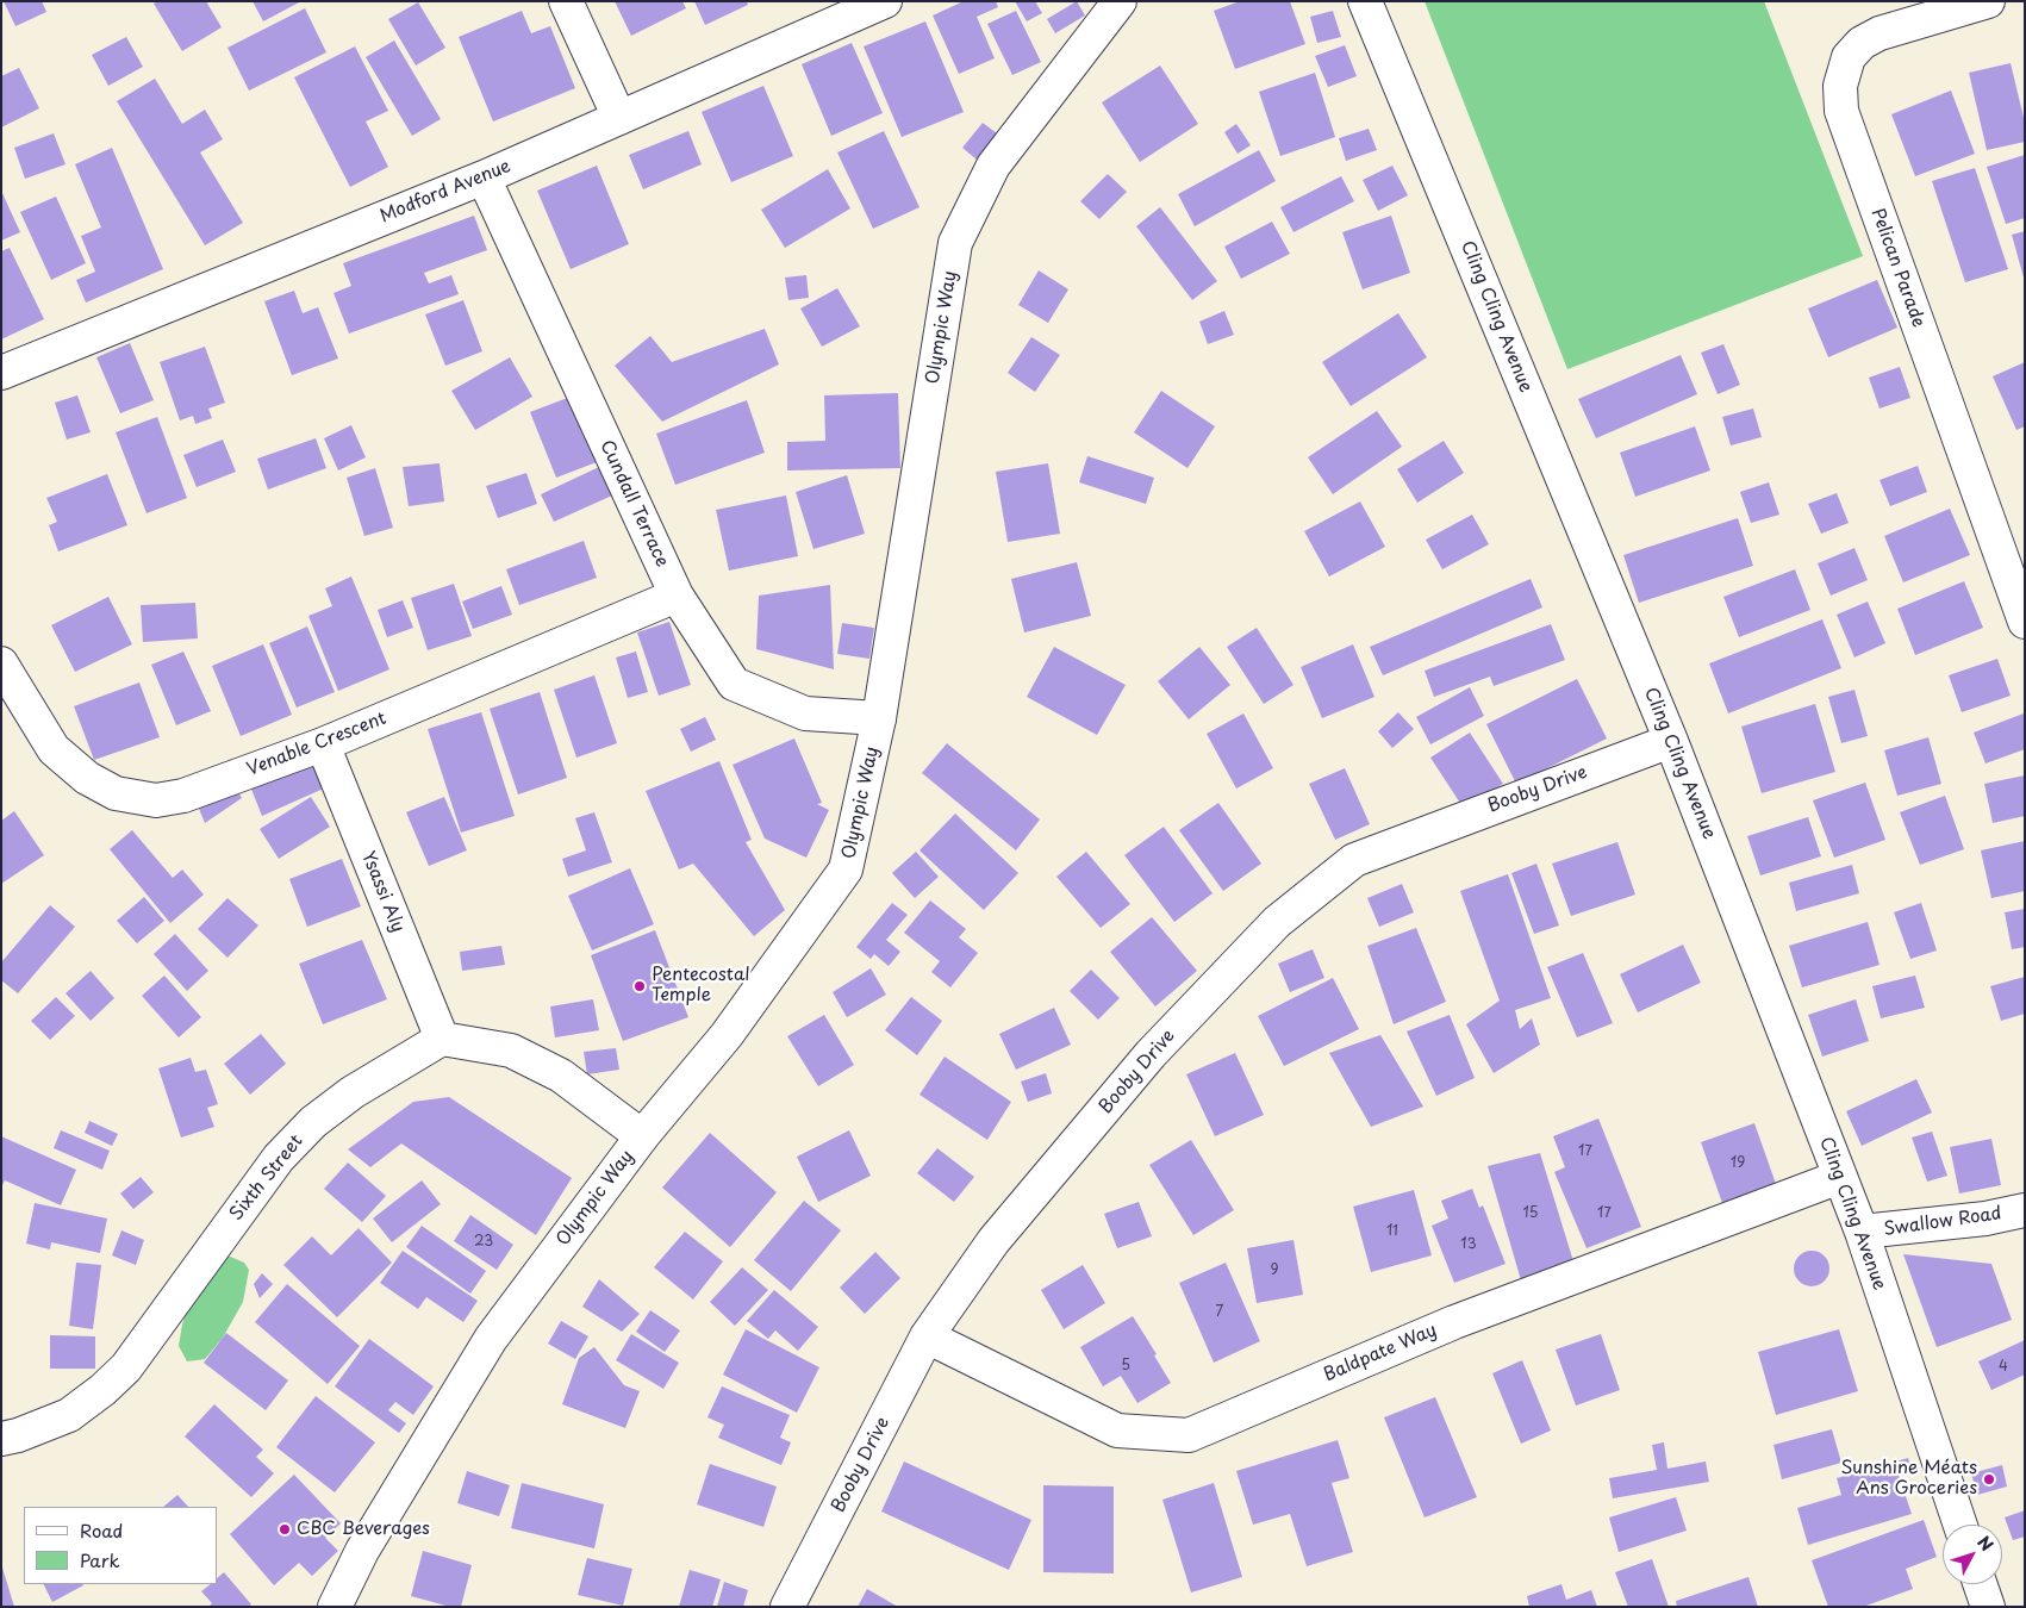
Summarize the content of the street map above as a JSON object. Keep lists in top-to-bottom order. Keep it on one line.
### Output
{"streets":{"street":["Modford Avenue","Pelican Parade","Cling Cling Avenue","Olympic Way","Cundall Terrace","Venable Crescent","Booby Drive","Ysassi Aly","Sixth Street","Swallow Road","Baldpate Way"]},"crossings":[["Modford Avenue","Cundall Terrace"],["Cling Cling Avenue","Booby Drive"],["Cling Cling Avenue","Swallow Road"],["Cling Cling Avenue","Baldpate Way"],["Olympic Way","Cundall Terrace"],["Cundall Terrace","Venable Crescent"],["Venable Crescent","Ysassi Aly"],["Booby Drive","Baldpate Way"],["Ysassi Aly","Sixth Street"]],"places":["Pentecostal Temple","Sunshine Méats Ans Groceries","CBC Beverages"],"house_numbers":["17","19","15","17","11","23","13","9","7","5","4"],"legend":["Road","Park"],"north":"top right"}
